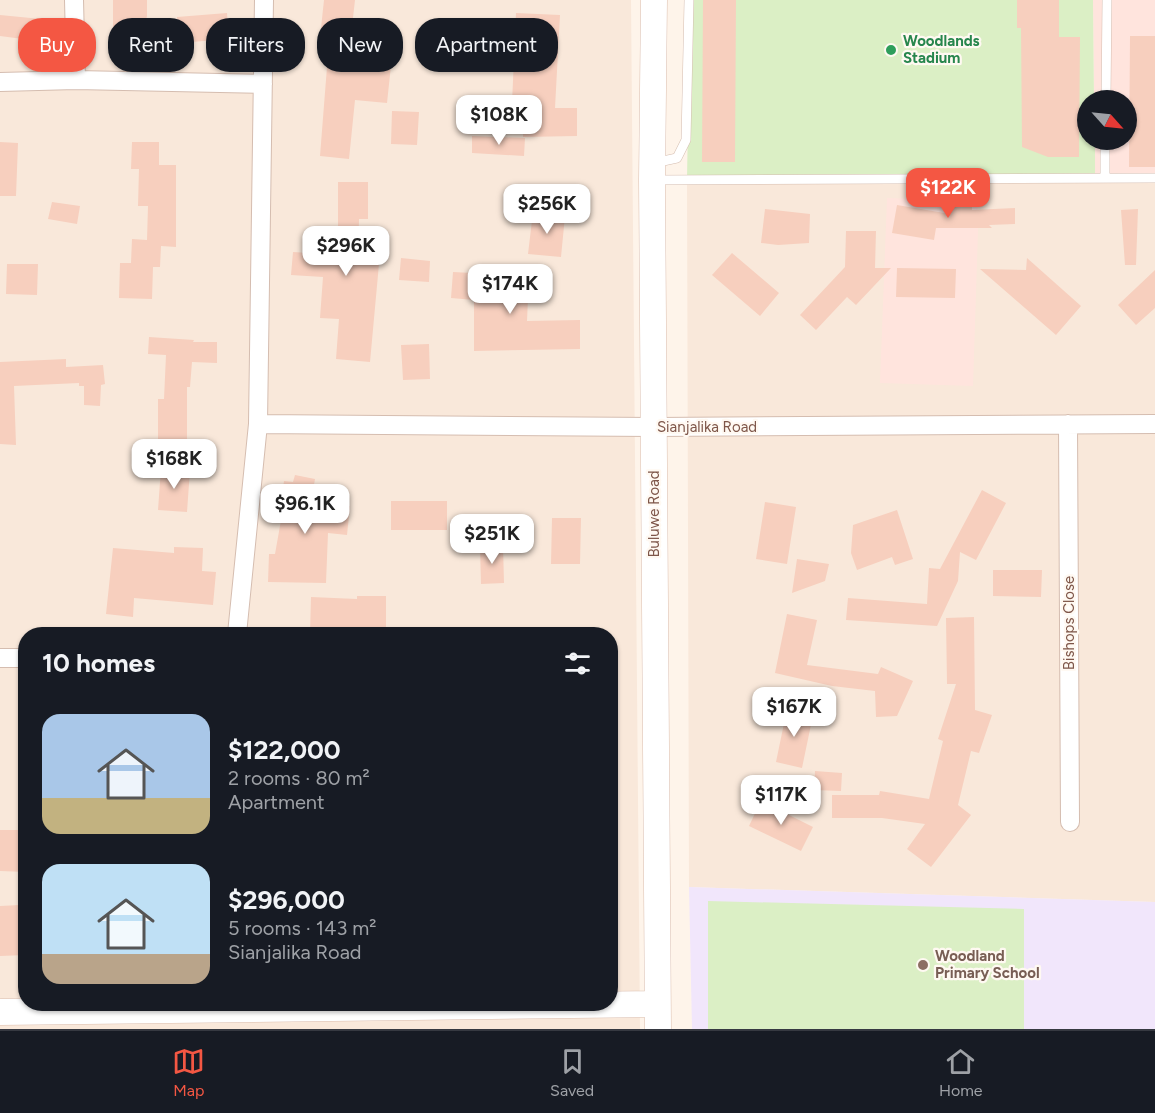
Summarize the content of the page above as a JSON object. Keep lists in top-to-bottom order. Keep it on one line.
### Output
{"streets":{"street":["Sianjalika Road","Buluwe Road","Bishops Close"]},"crossings":[["Sianjalika Road","Buluwe Road"],["Sianjalika Road","Bishops Close"]],"places":["Woodlands Stadium","Woodland Primary School"],"north":"bottom right","page":{"chip":["Buy","Rent","Filters","New","Apartment"],"price":["$108K","$122K","$256K","$296K","$174K","$168K","$96.1K","$251K","$167K","$117K"],"heading":"10 homes","list":[{"name":"$122,000","note":"2 rooms · 80 m² · Apartment"},{"name":"$296,000","note":"5 rooms · 143 m² · Sianjalika Road"}],"tabs":["Map","Saved","Home"]}}
